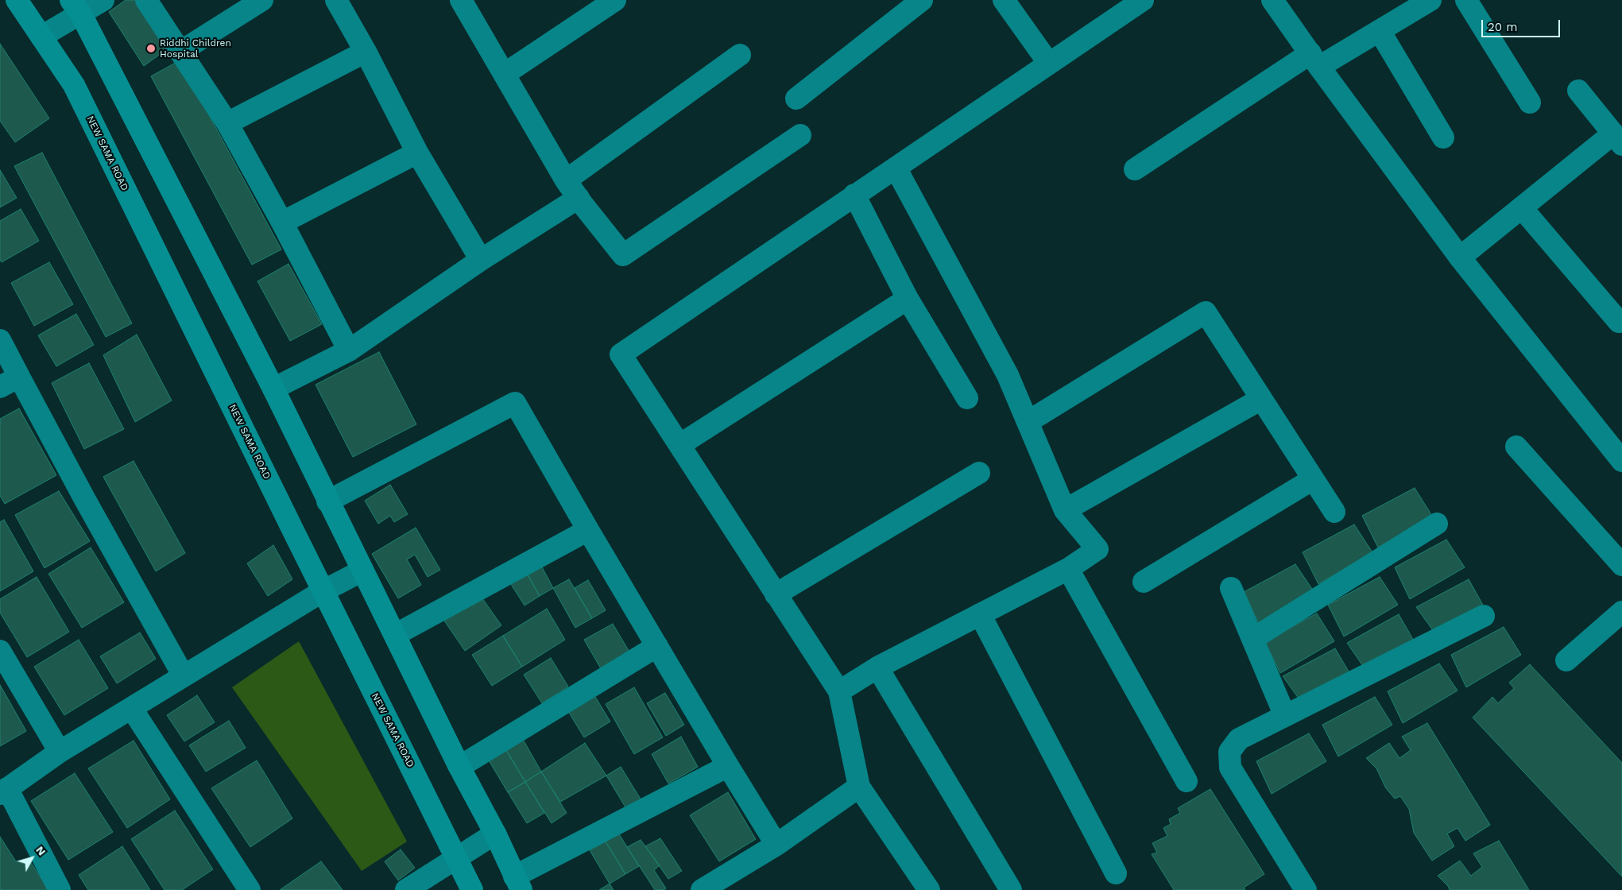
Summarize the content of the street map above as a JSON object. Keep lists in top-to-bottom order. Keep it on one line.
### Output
{"streets":{"main road":["NEW SAMA ROAD"]},"places":["Riddhi Children Hospital"],"scale_bar":"20 m","north":"top right"}
